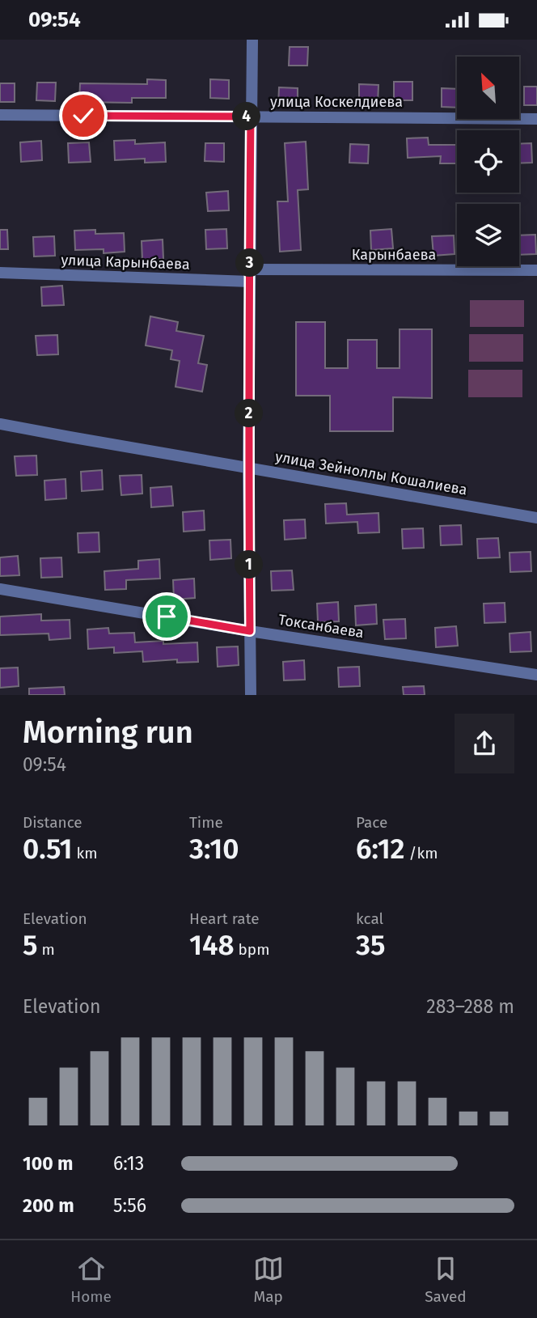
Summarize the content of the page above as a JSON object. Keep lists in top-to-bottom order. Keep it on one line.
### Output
{"streets":{"street":["улица Коскелдиева","Карынбаева","улица Карынбаева","улица Зейноллы Кошалиева","Токсанбаева"]},"crossings":[["Карынбаева","улица Карынбаева"]],"north":"top left","page":{"status":"09:54","pins":["4","3","2","1"],"heading":["Morning run","09:54"],"stats":[["Distance","0.51 km"],["Time","3:10"],["Pace","6:12 /km"],["Elevation","5 m"],["Heart rate","148 bpm"],["kcal","35"]],"chart":["Elevation","283–288 m"],"list":[{"name":"100 m","note":"6:13"},{"name":"200 m","note":"5:56"}],"tabs":["Home","Map","Saved"]}}
